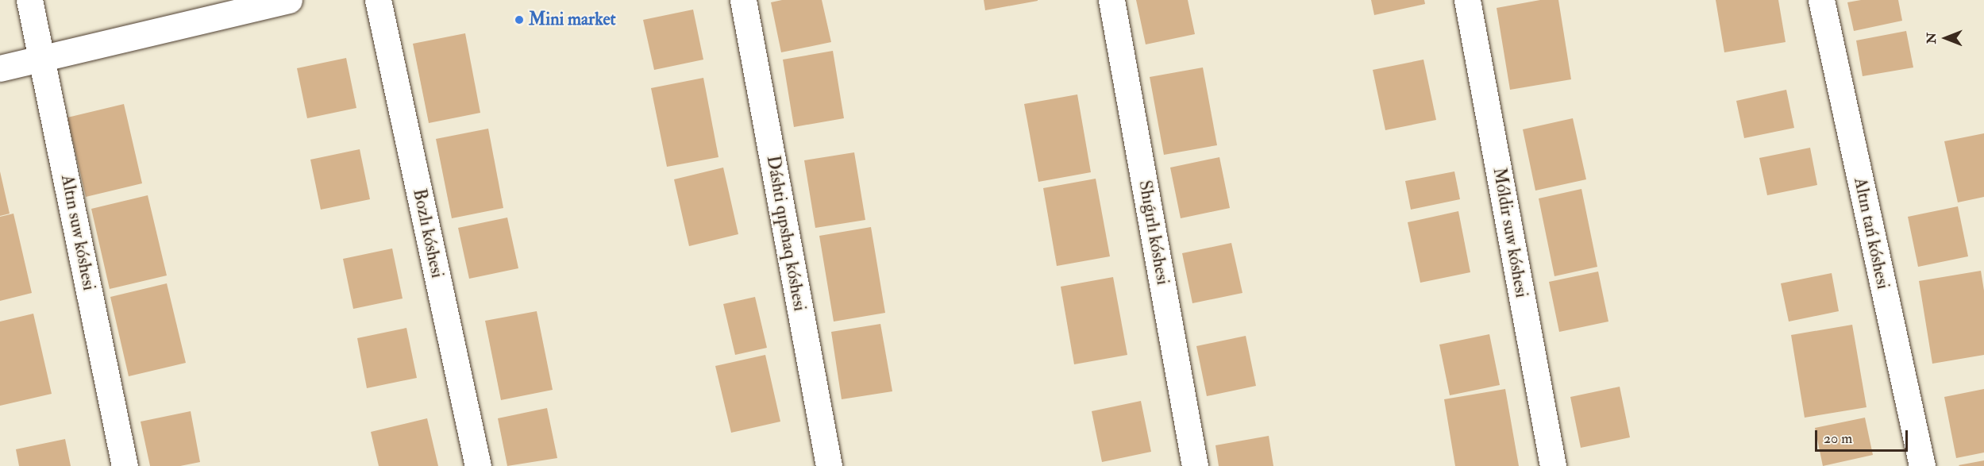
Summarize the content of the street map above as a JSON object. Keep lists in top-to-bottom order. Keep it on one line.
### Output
{"streets":{"street":["Altın suw kóshesi","Shıǵırlı kóshesi","Móldir suw kóshesi","Bozlı kóshesi","Dáshti qıpshaq kóshesi","Altın tań kóshesi"]},"places":["Mini market"],"scale_bar":"20 m","north":"left"}
